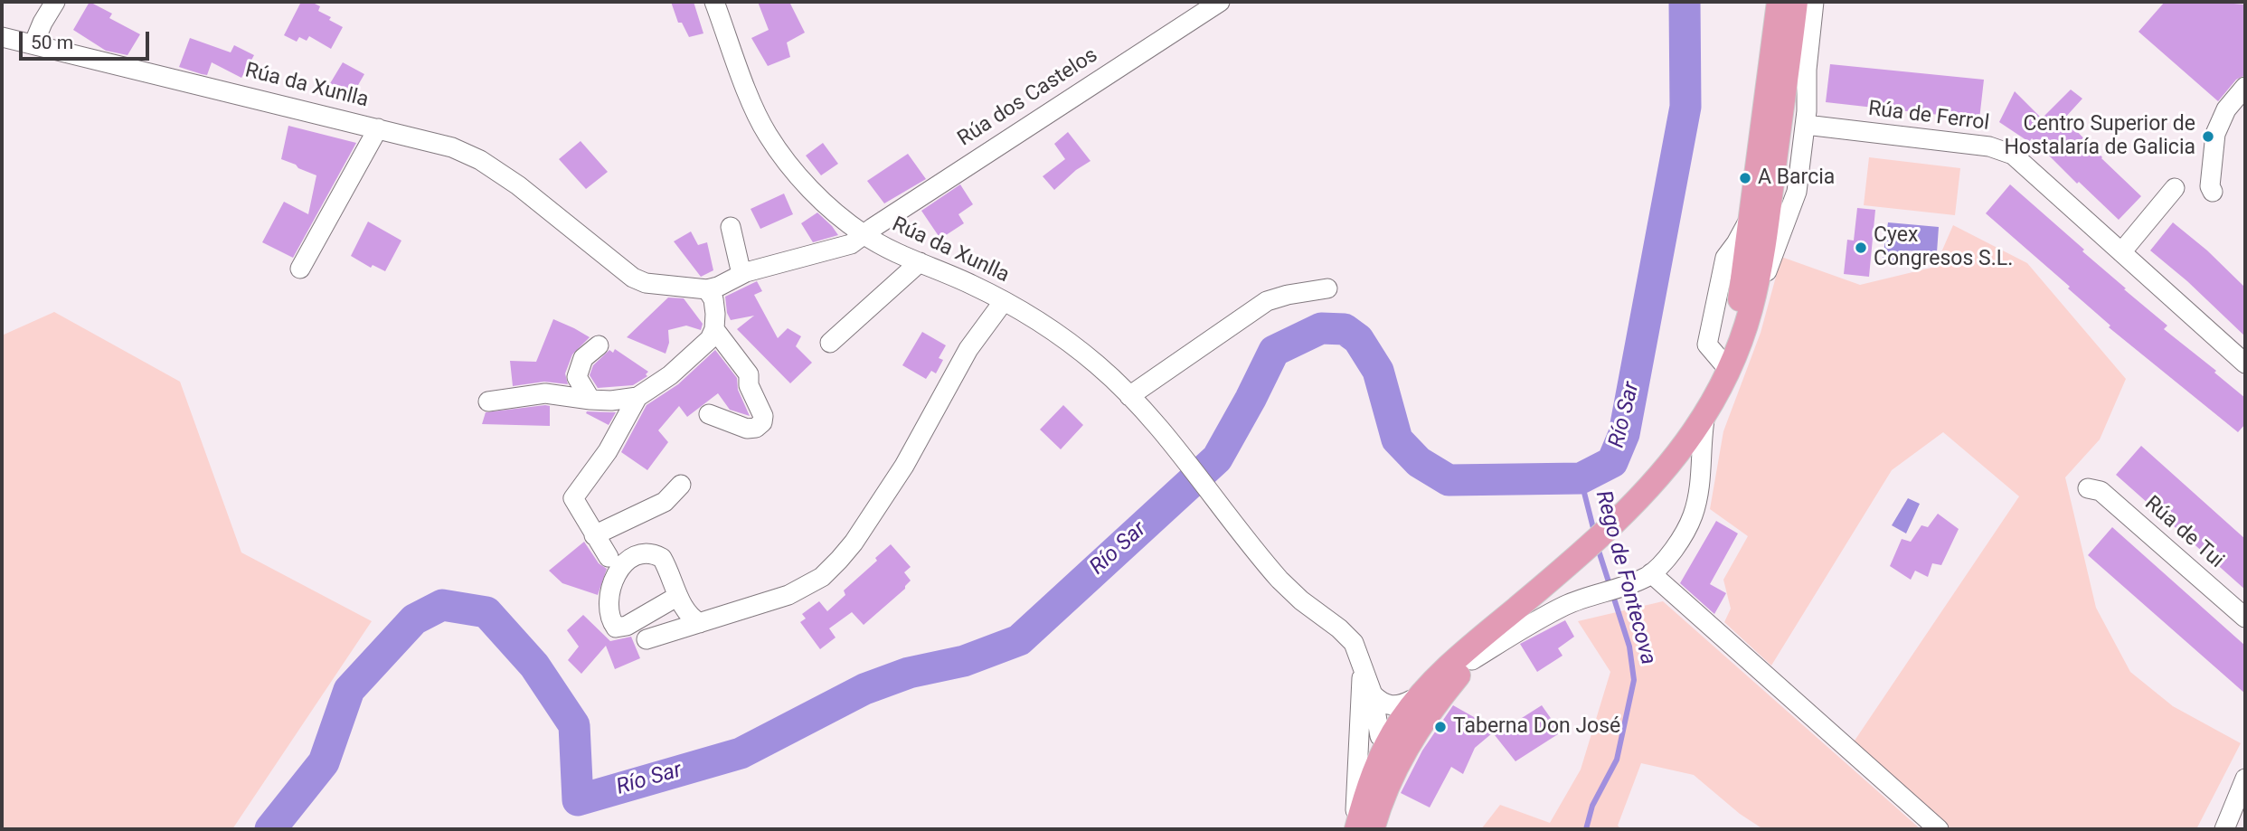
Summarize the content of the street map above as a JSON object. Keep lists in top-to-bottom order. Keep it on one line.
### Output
{"streets":{"street":["Rúa da Xunlla","Rúa dos Castelos","Rúa de Ferrol","Rúa de Tui"]},"crossings":[["Rúa da Xunlla","Rúa dos Castelos"]],"water":["Río Sar","Rego de Fontecova"],"places":["Centro Superior de Hostalaría de Galicia","A Barcia","Cyex Congresos S.L.","Taberna Don José"],"scale_bar":"50 m"}
